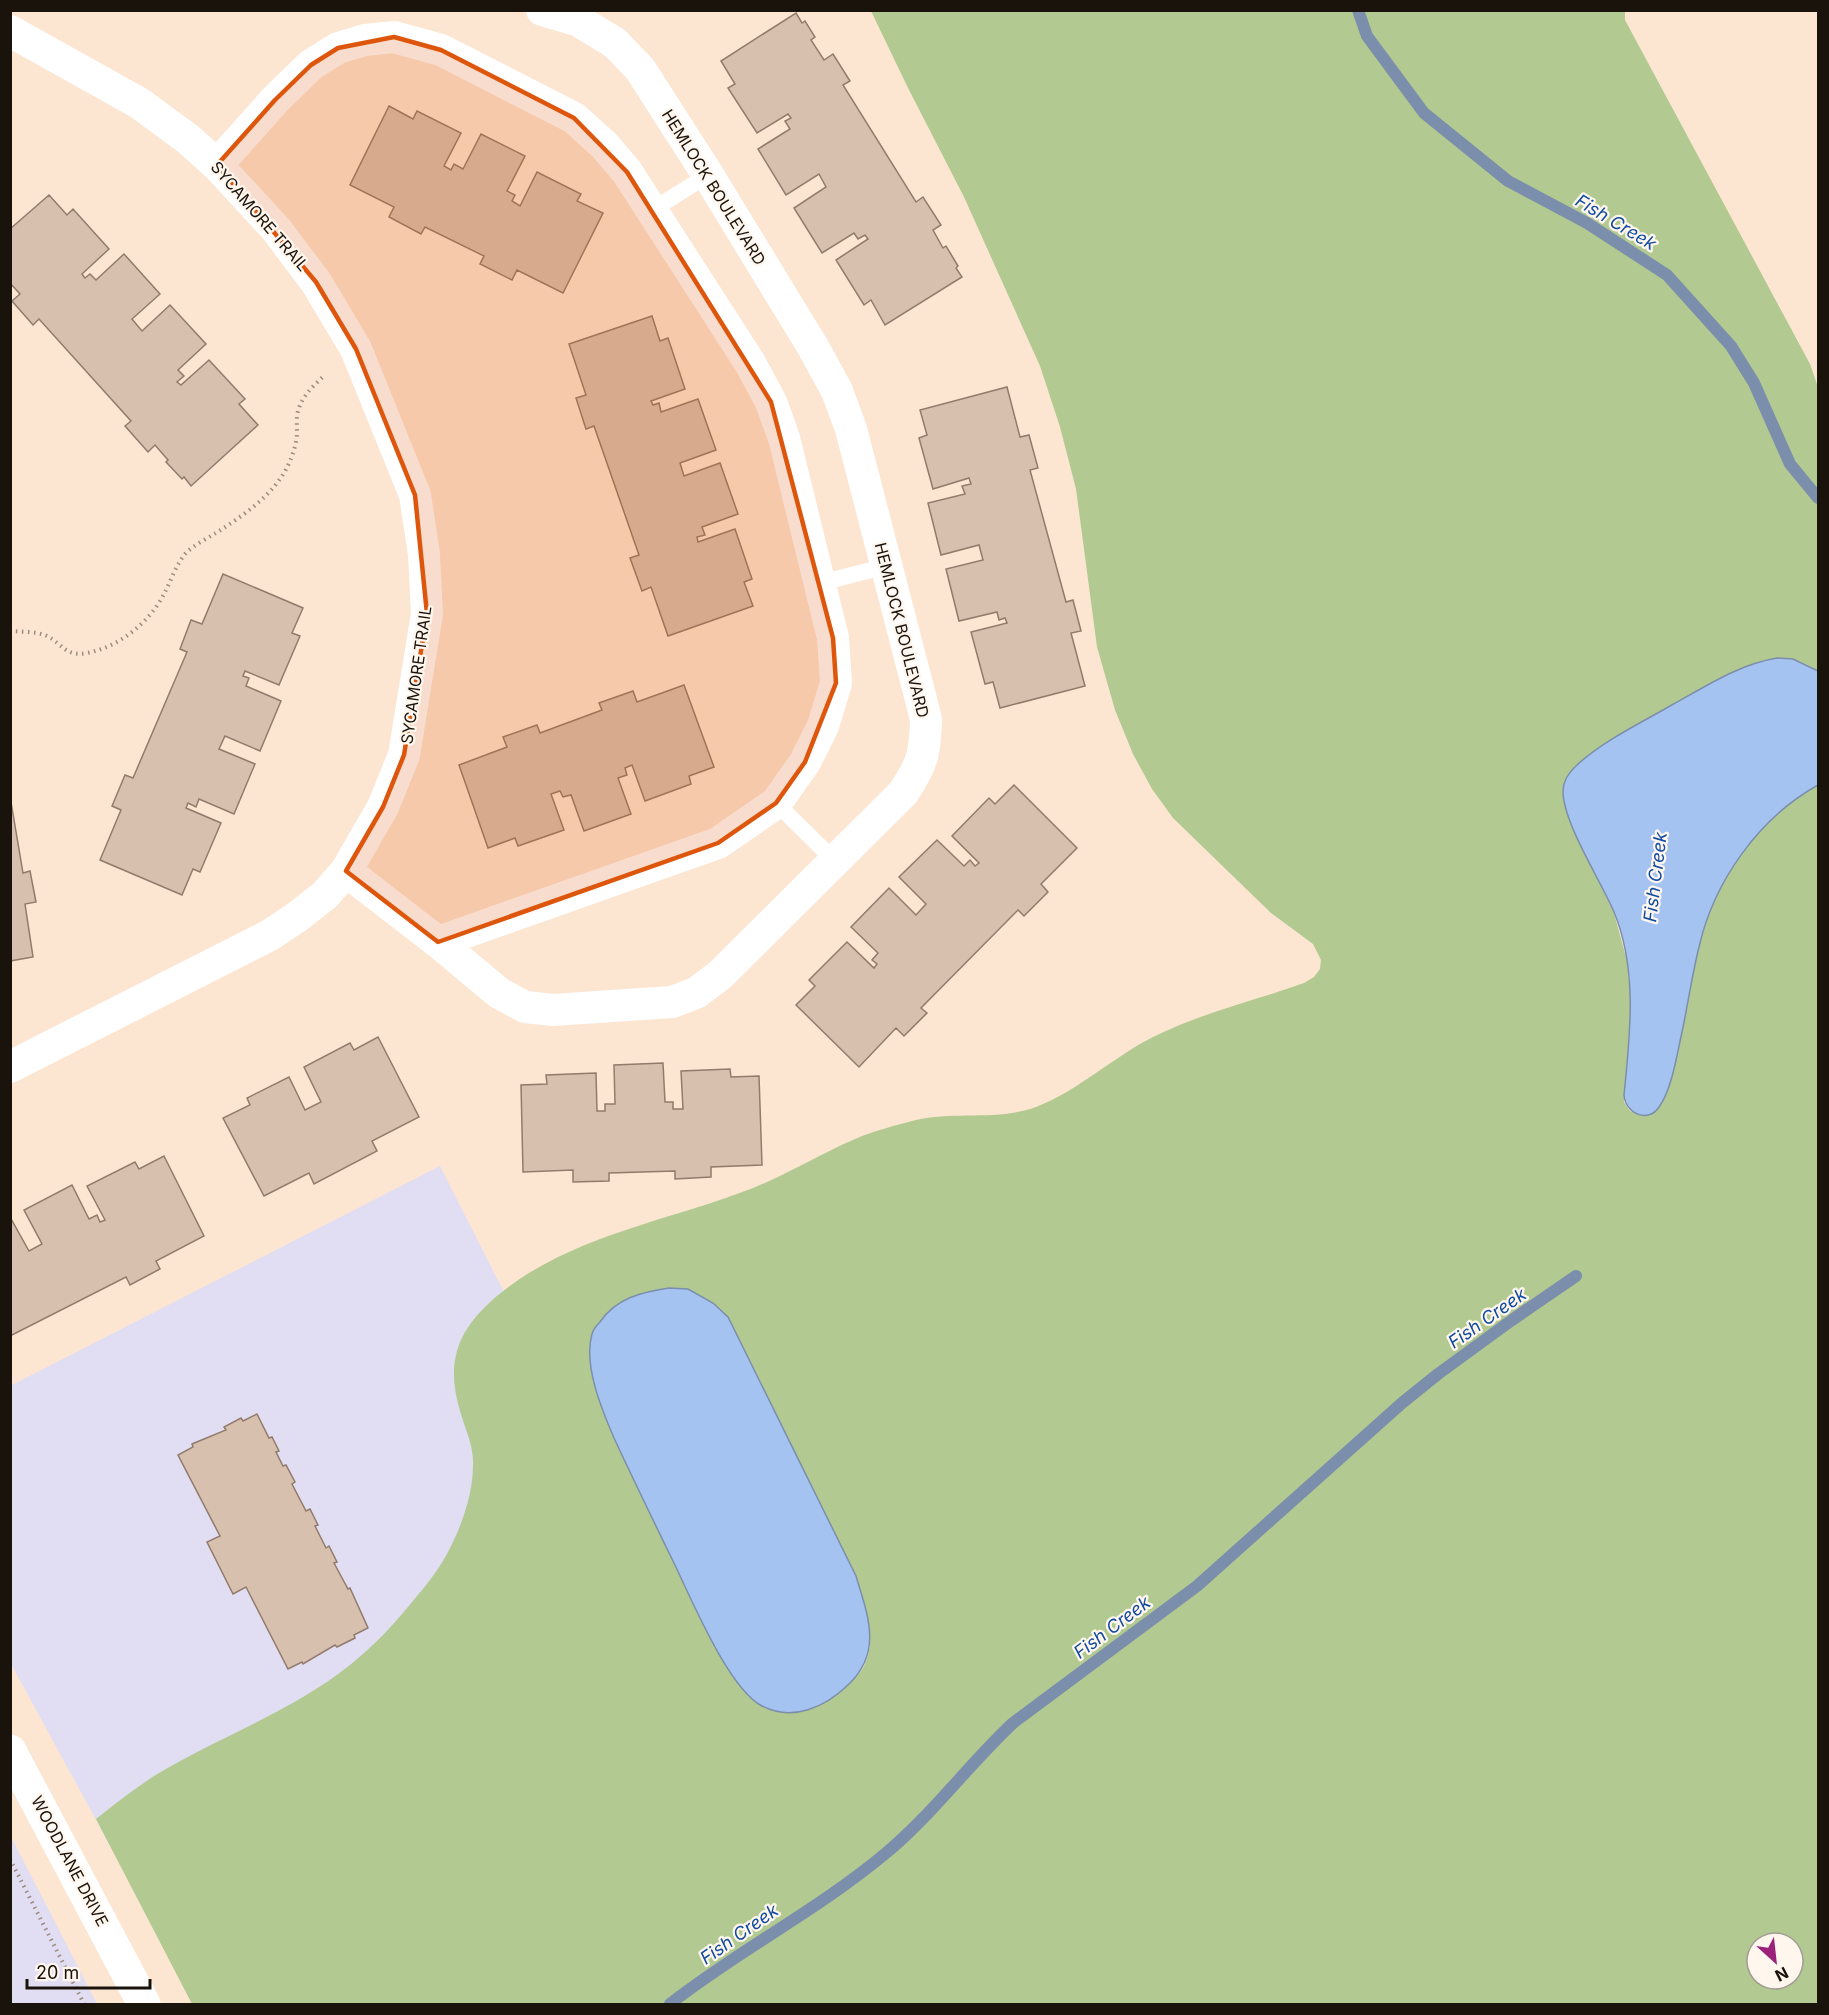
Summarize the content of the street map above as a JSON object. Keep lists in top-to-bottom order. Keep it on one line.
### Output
{"streets":{"street":["HEMLOCK BOULEVARD","SYCAMORE TRAIL","WOODLANE DRIVE"]},"crossings":[["HEMLOCK BOULEVARD","SYCAMORE TRAIL"]],"water":["Fish Creek"],"scale_bar":"20 m","north":"bottom right"}
